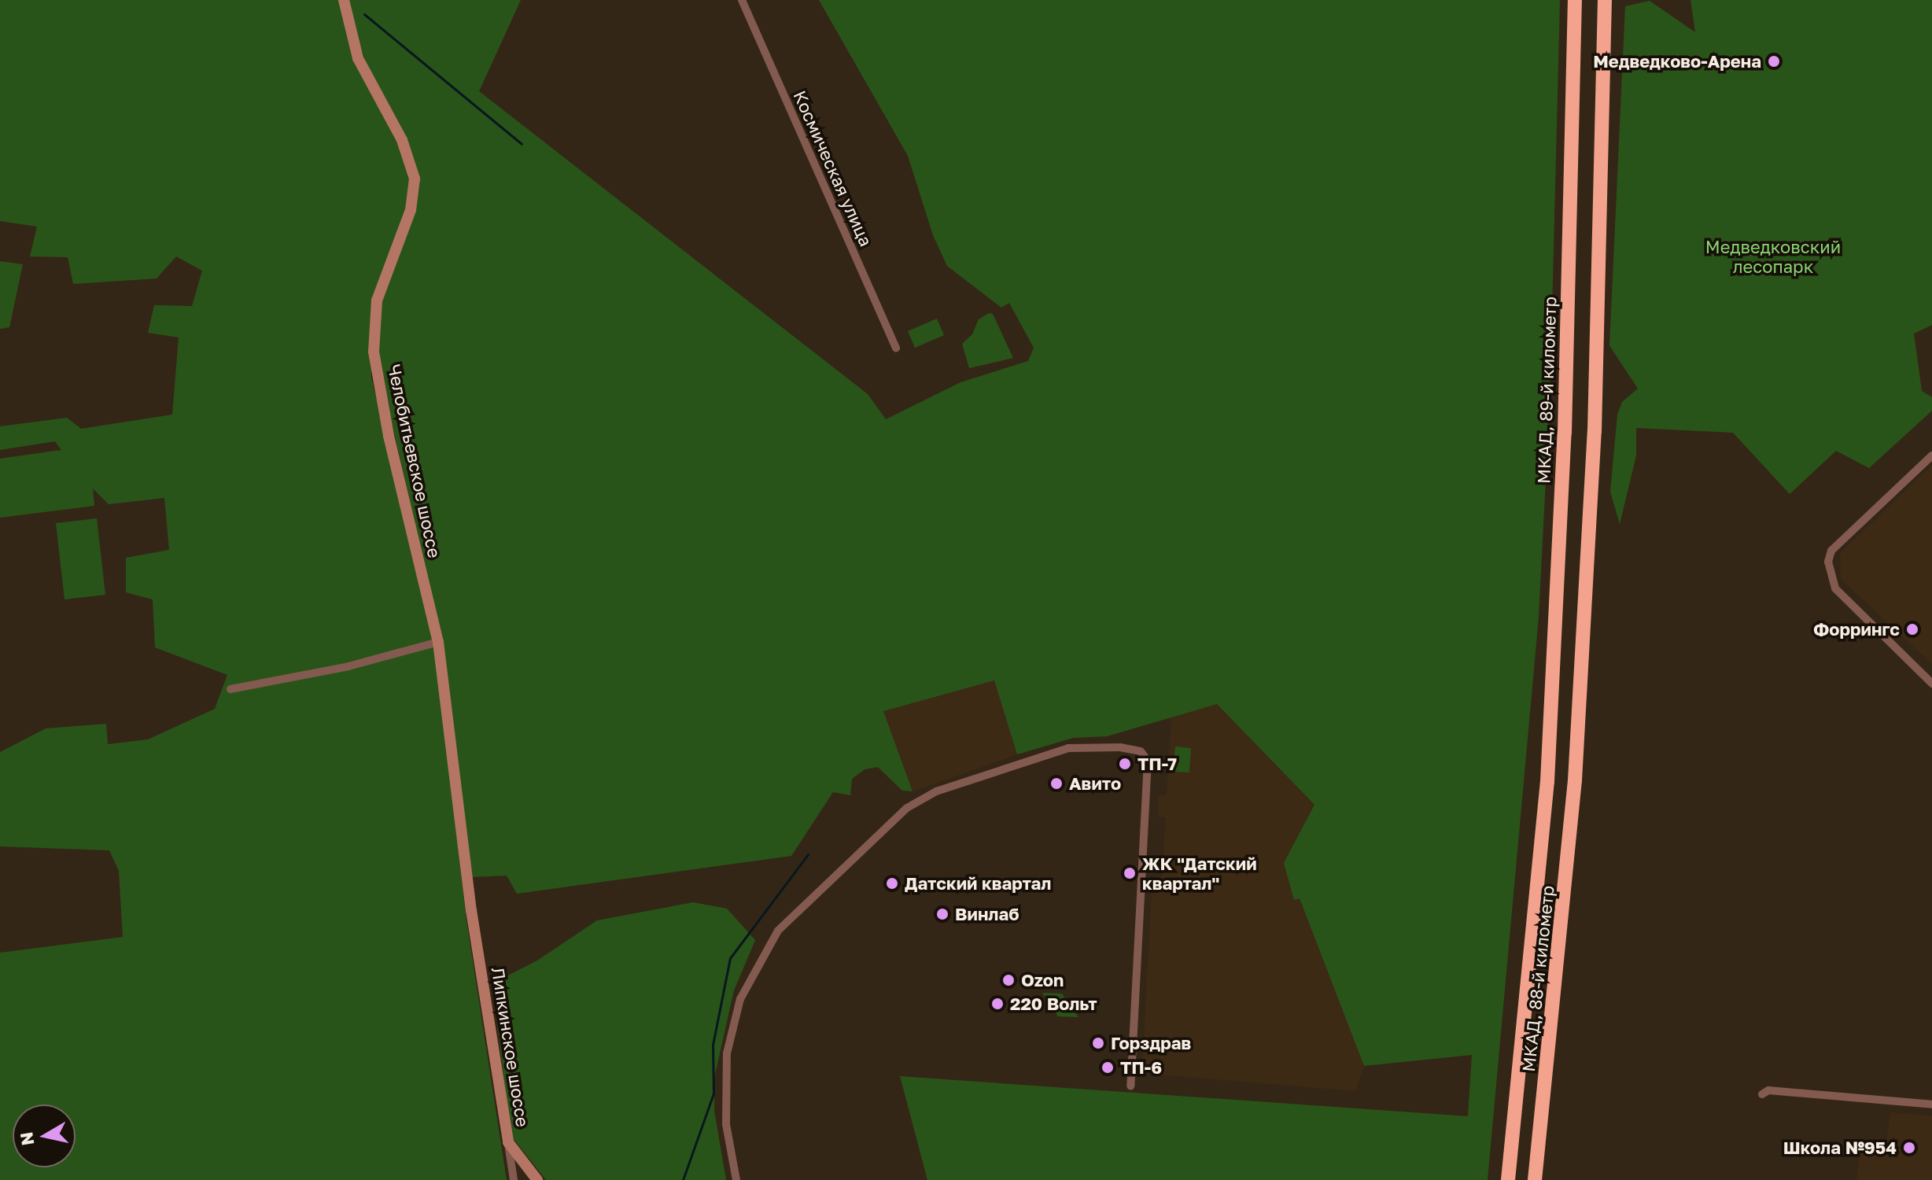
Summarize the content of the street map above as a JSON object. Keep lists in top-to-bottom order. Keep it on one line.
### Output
{"streets":{"highway":["МКАД, 89-й километр","МКАД, 88-й километр"],"street":["Космическая улица","Челобитьевское шоссе","Липкинское шоссе"]},"crossings":[["МКАД, 89-й километр","МКАД, 88-й километр"],["Челобитьевское шоссе","Липкинское шоссе"]],"parks":["Медведковский лесопарк"],"places":["Медведково-Арена","Форрингс","ТП-7","Авито","ЖК \"Датский квартал\"","Датский квартал","Винлаб","Ozon","220 Вольт","Горздрав","ТП-6","Школа №954"],"north":"left"}
